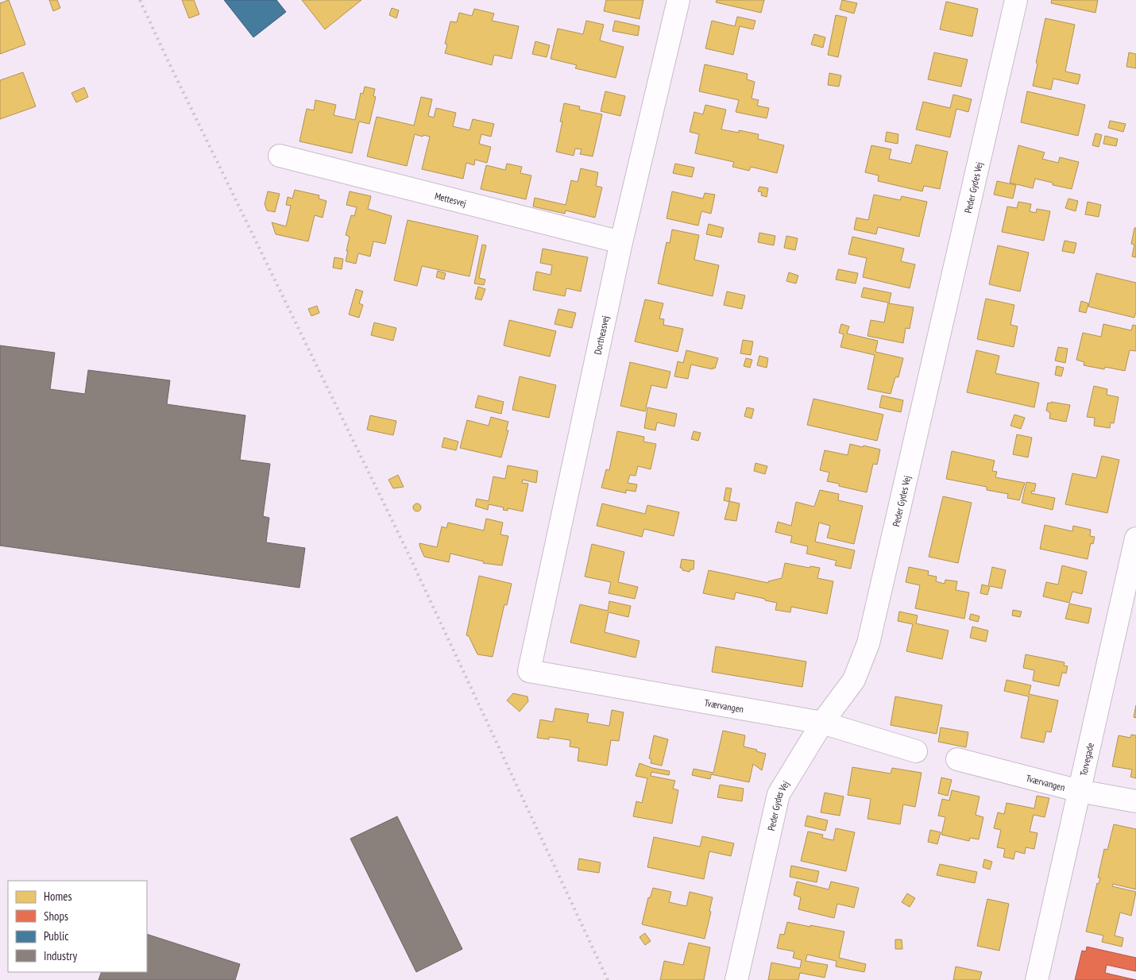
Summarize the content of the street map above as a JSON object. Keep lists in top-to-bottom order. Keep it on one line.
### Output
{"streets":{"street":["Peder Gydes Vej","Mettesvej","Dortheasvej","Tværvangen","Torvegade"]},"crossings":[["Peder Gydes Vej","Tværvangen"],["Mettesvej","Dortheasvej"],["Dortheasvej","Tværvangen"],["Tværvangen","Torvegade"]],"legend":["Homes","Shops","Public","Industry"]}
